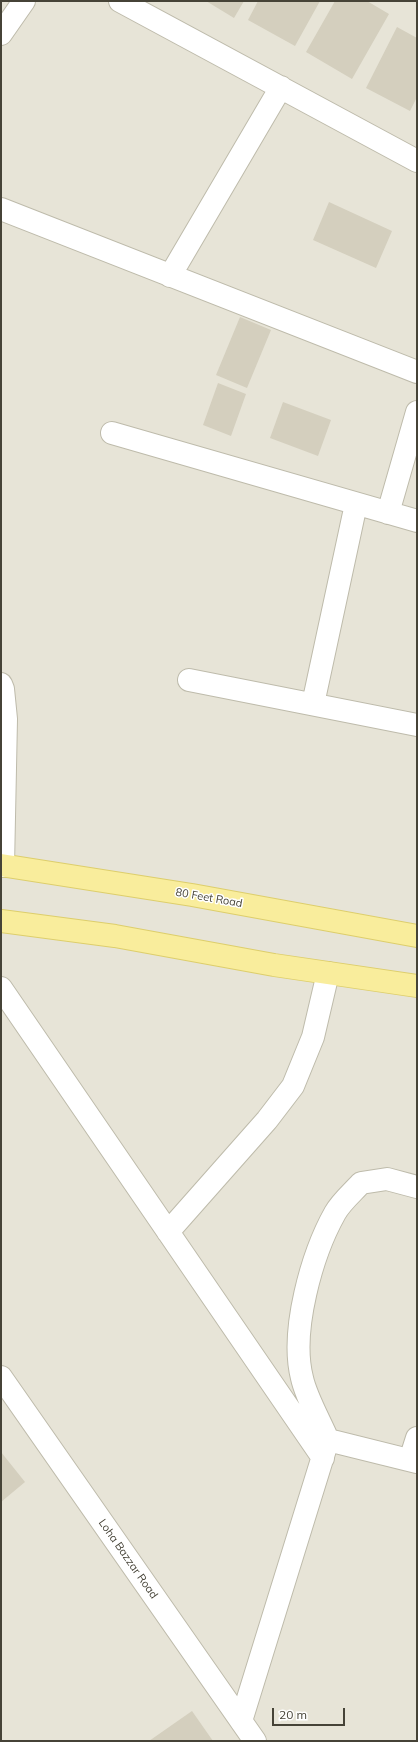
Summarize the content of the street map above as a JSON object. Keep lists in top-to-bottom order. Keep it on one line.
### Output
{"streets":{"main road":["80 Feet Road"],"street":["Loha Bazzar Road"]},"scale_bar":"20 m"}
